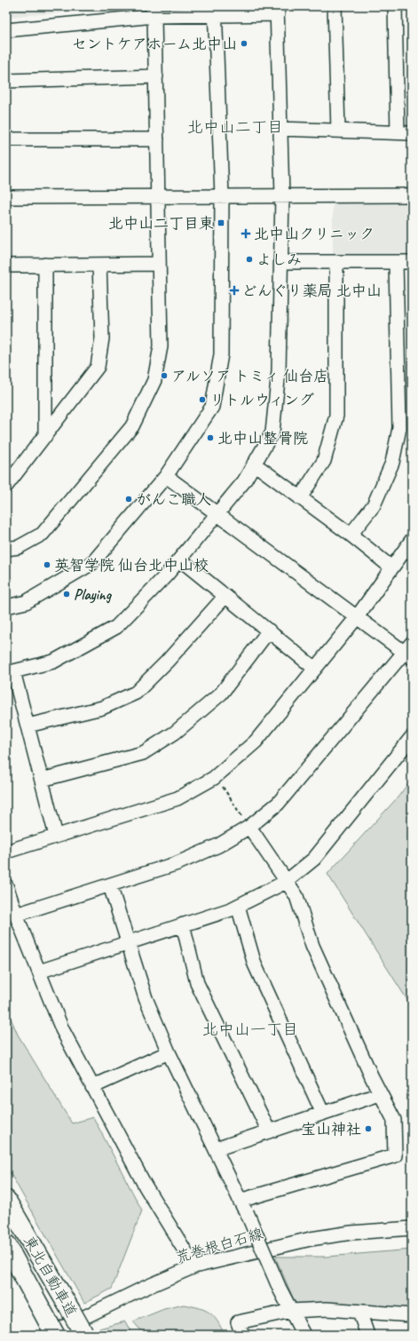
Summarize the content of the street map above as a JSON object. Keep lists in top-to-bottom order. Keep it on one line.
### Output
{"streets":{"highway":["東北自動車道"],"street":["荒巻根白石線"]},"crossings":[["荒巻根白石線","東北自動車道"]],"districts":["北中山二丁目","北中山一丁目"],"places":{"other":["セントケアホーム北中山","よしみ","アルソア トミィ 仙台店","リトルウィング","北中山整骨院","がんこ職人","英智学院 仙台北中山校","Playing","宝山神社"],"transit":["北中山二丁目東"],"health":["北中山クリニック","どんぐり薬局 北中山"]}}
